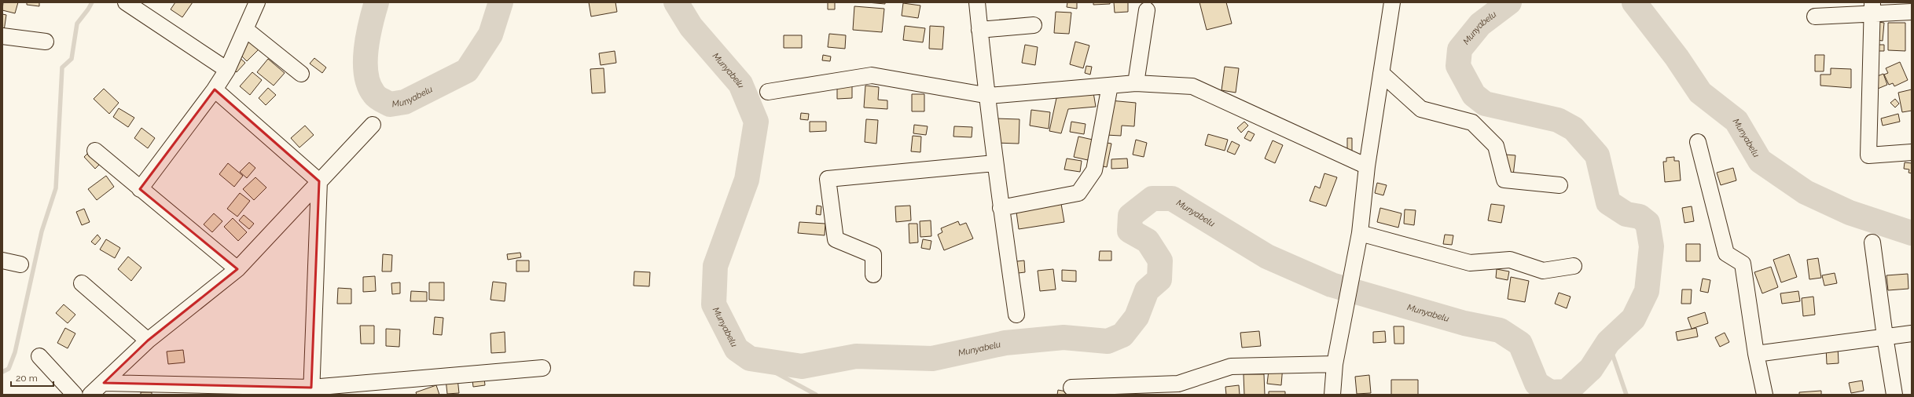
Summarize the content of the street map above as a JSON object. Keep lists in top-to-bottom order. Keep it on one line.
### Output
{"water":["Munyabelu"],"scale_bar":"20 m"}
